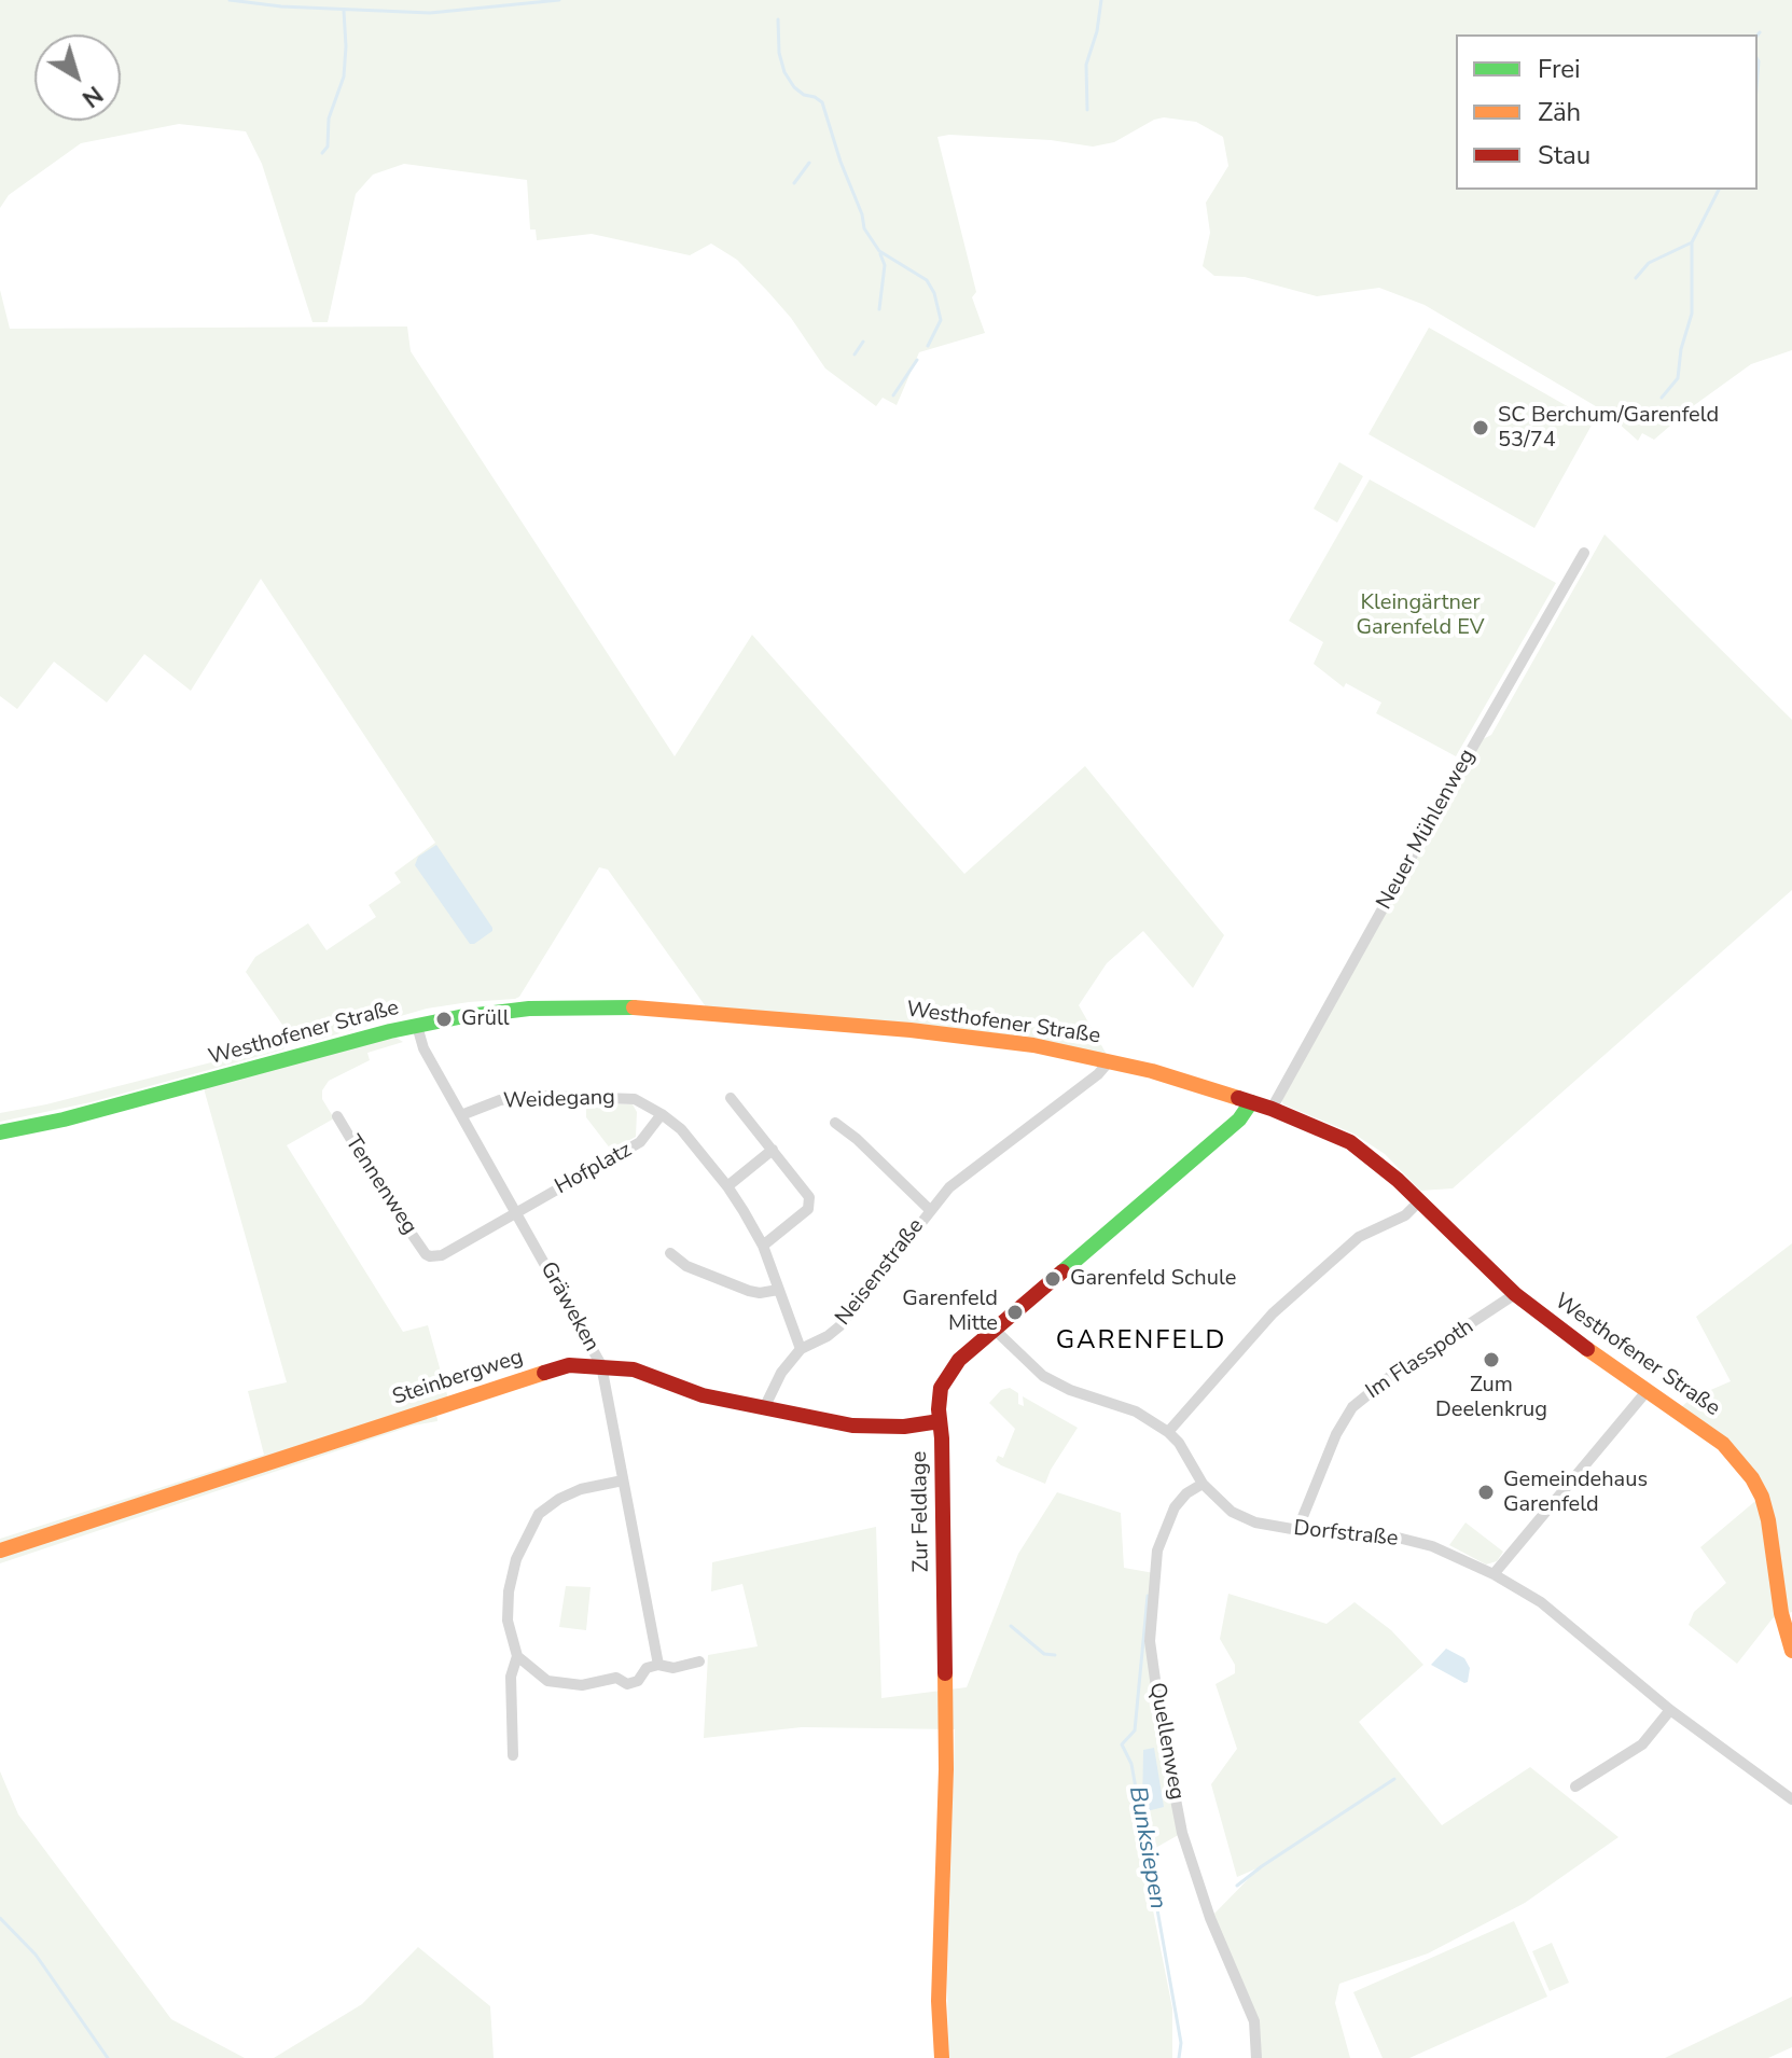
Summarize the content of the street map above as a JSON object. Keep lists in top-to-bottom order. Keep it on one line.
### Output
{"streets":{"street":["Neuer Mühlenweg","Westhofener Straße","Weidegang","Hofplatz","Tennenweg","Neisenstraße","Gräweken","Im Flasspoth","Steinbergweg","Zur Feldlage","Dorfstraße","Quellenweg"]},"crossings":[["Neuer Mühlenweg","Westhofener Straße"],["Westhofener Straße","Neisenstraße"],["Westhofener Straße","Gräweken"],["Westhofener Straße","Im Flasspoth"],["Westhofener Straße","Zur Feldlage"],["Weidegang","Hofplatz"],["Weidegang","Neisenstraße"],["Weidegang","Gräweken"],["Hofplatz","Tennenweg"],["Hofplatz","Gräweken"],["Tennenweg","Gräweken"],["Neisenstraße","Steinbergweg"],["Gräweken","Steinbergweg"],["Im Flasspoth","Dorfstraße"],["Steinbergweg","Zur Feldlage"],["Zur Feldlage","Dorfstraße"],["Dorfstraße","Quellenweg"]],"districts":["GARENFELD"],"water":["Bunksiepen"],"parks":["Kleingärtner Garenfeld EV"],"places":["SC Berchum/Garenfeld 53/74","Grüll","Garenfeld Schule","Garenfeld Mitte","Zum Deelenkrug","Gemeindehaus Garenfeld"],"legend":["Frei","Zäh","Stau"],"north":"bottom right"}
